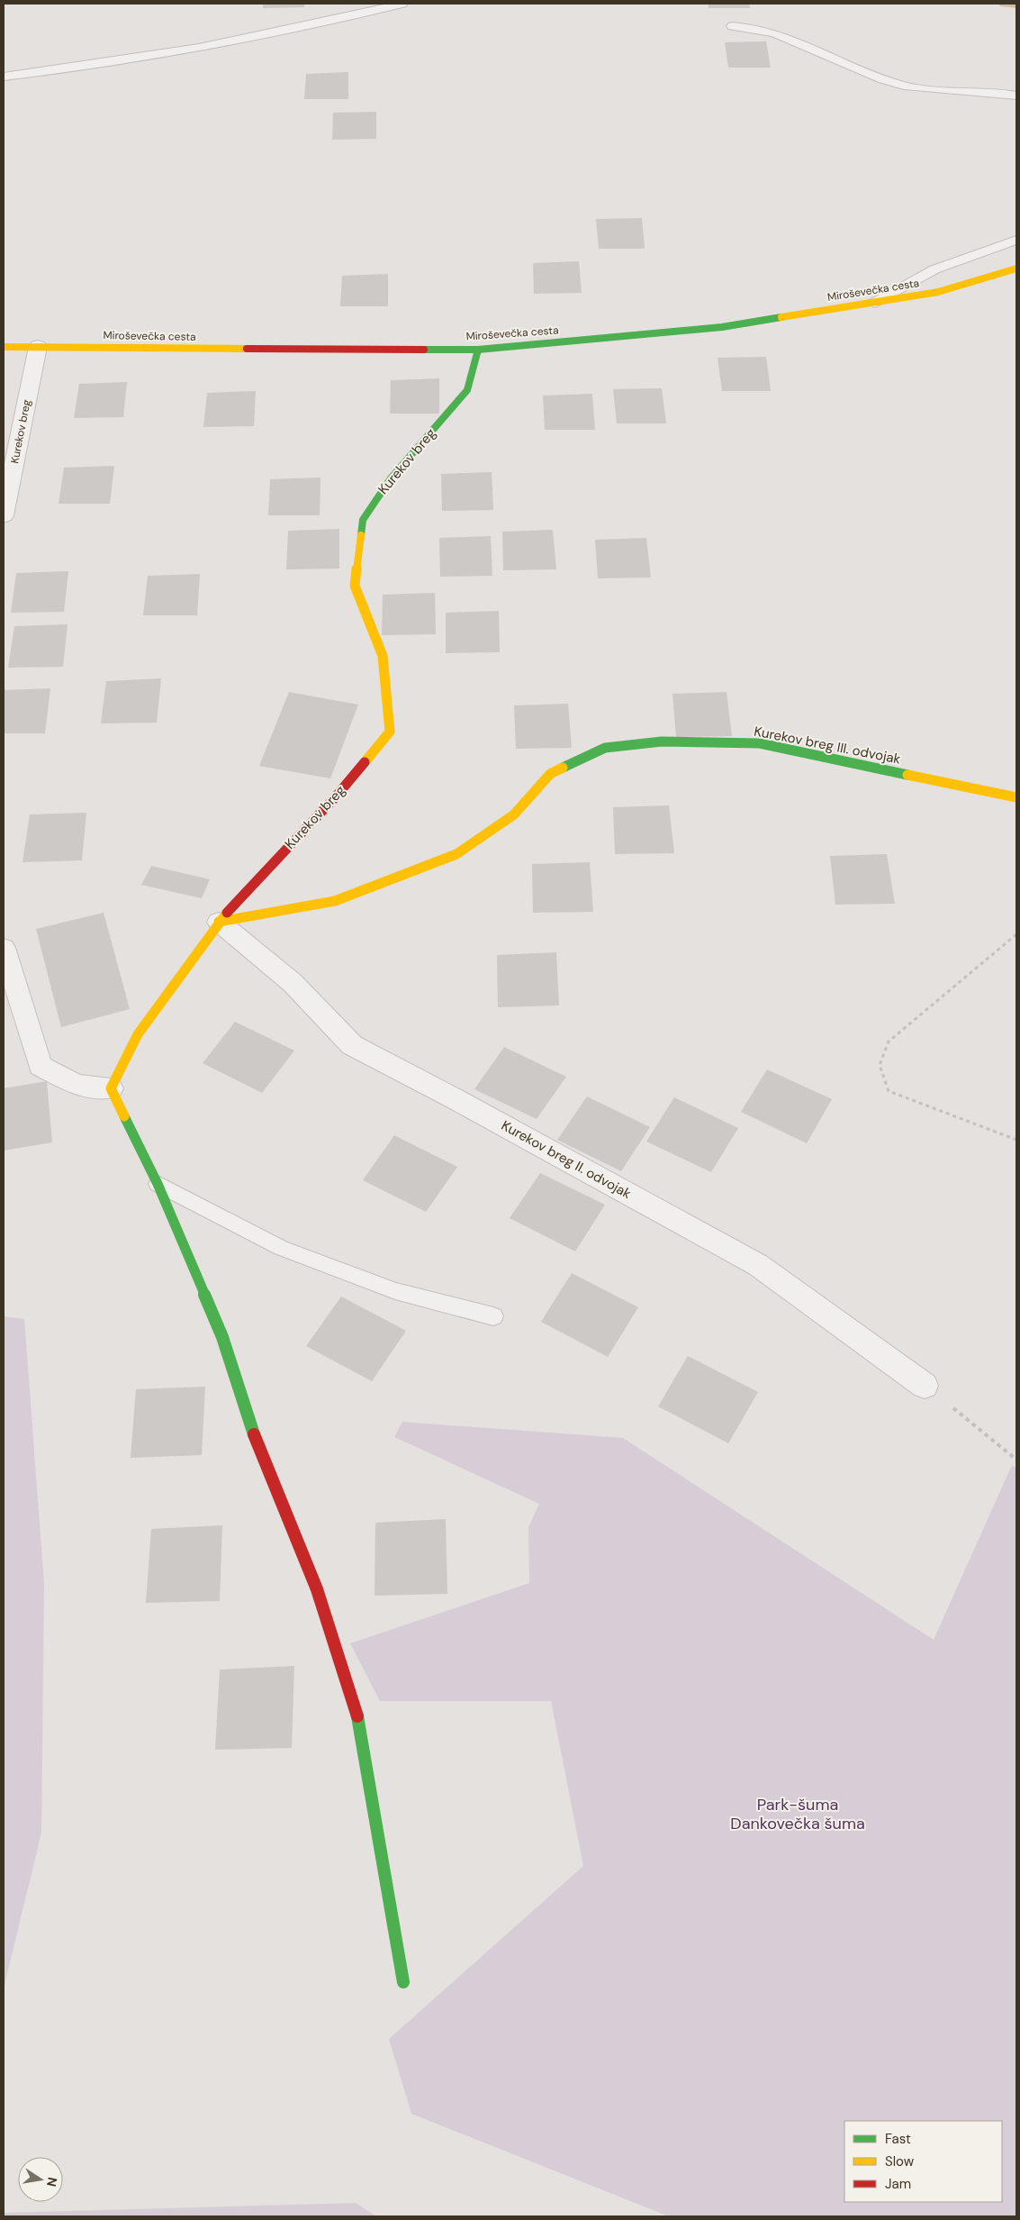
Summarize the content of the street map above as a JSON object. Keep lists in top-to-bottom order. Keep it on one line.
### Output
{"streets":{"street":["Miroševečka cesta","Kurekov breg","Kurekov breg III. odvojak","Kurekov breg II. odvojak"]},"crossings":[["Miroševečka cesta","Kurekov breg"],["Kurekov breg","Kurekov breg III. odvojak"],["Kurekov breg","Kurekov breg II. odvojak"],["Kurekov breg III. odvojak","Kurekov breg II. odvojak"]],"parks":["Park-šuma Dankovečka šuma"],"legend":["Fast","Slow","Jam"],"north":"right"}
